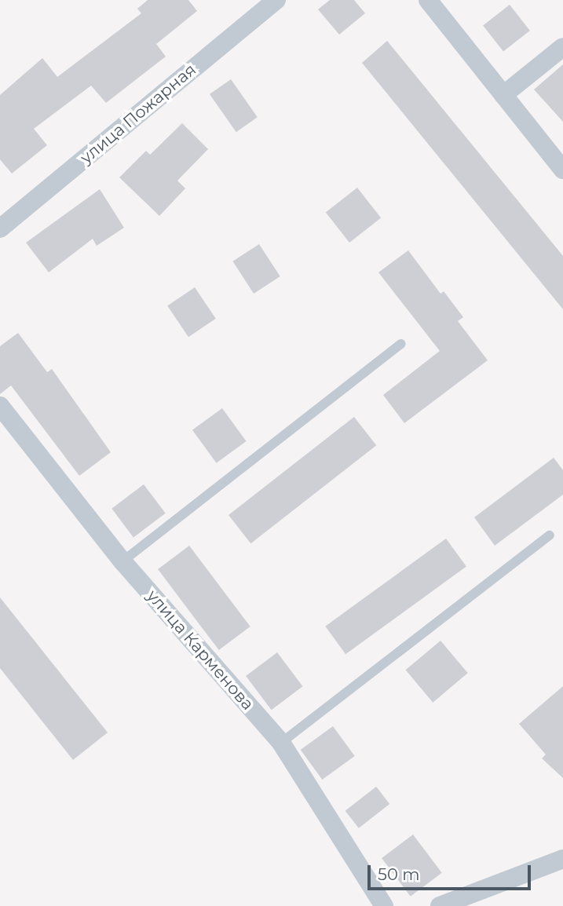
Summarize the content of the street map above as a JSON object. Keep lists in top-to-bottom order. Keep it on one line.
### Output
{"streets":{"street":["улица Пожарная","улица Карменова"]},"scale_bar":"50 m"}
